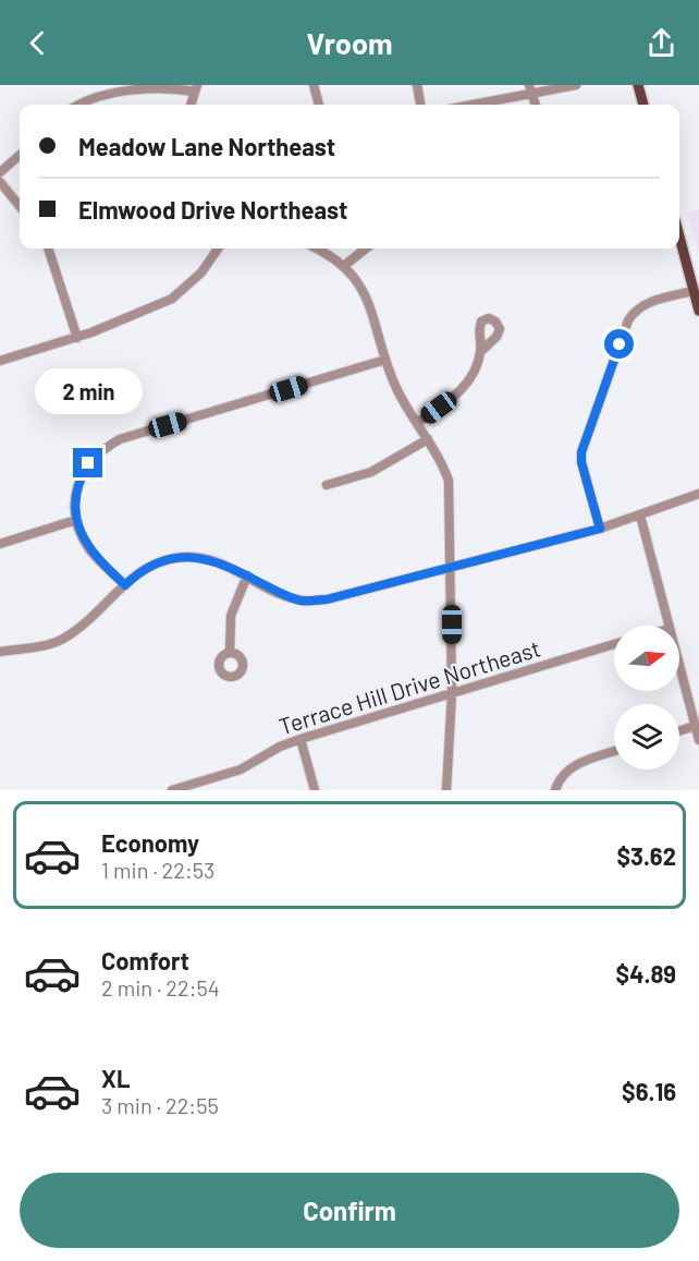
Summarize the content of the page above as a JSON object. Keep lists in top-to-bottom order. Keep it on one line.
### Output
{"streets":{"street":["Terrace Hill Drive Northeast"]},"north":"right","page":{"header":"Vroom","banner":["Meadow Lane Northeast","Elmwood Drive Northeast"],"bubble":"2 min","list":[{"name":"Economy","note":"1 min · 22:53","value":"$3.62"},{"name":"Comfort","note":"2 min · 22:54","value":"$4.89"},{"name":"XL","note":"3 min · 22:55","value":"$6.16"}],"buttons":"Confirm"}}
